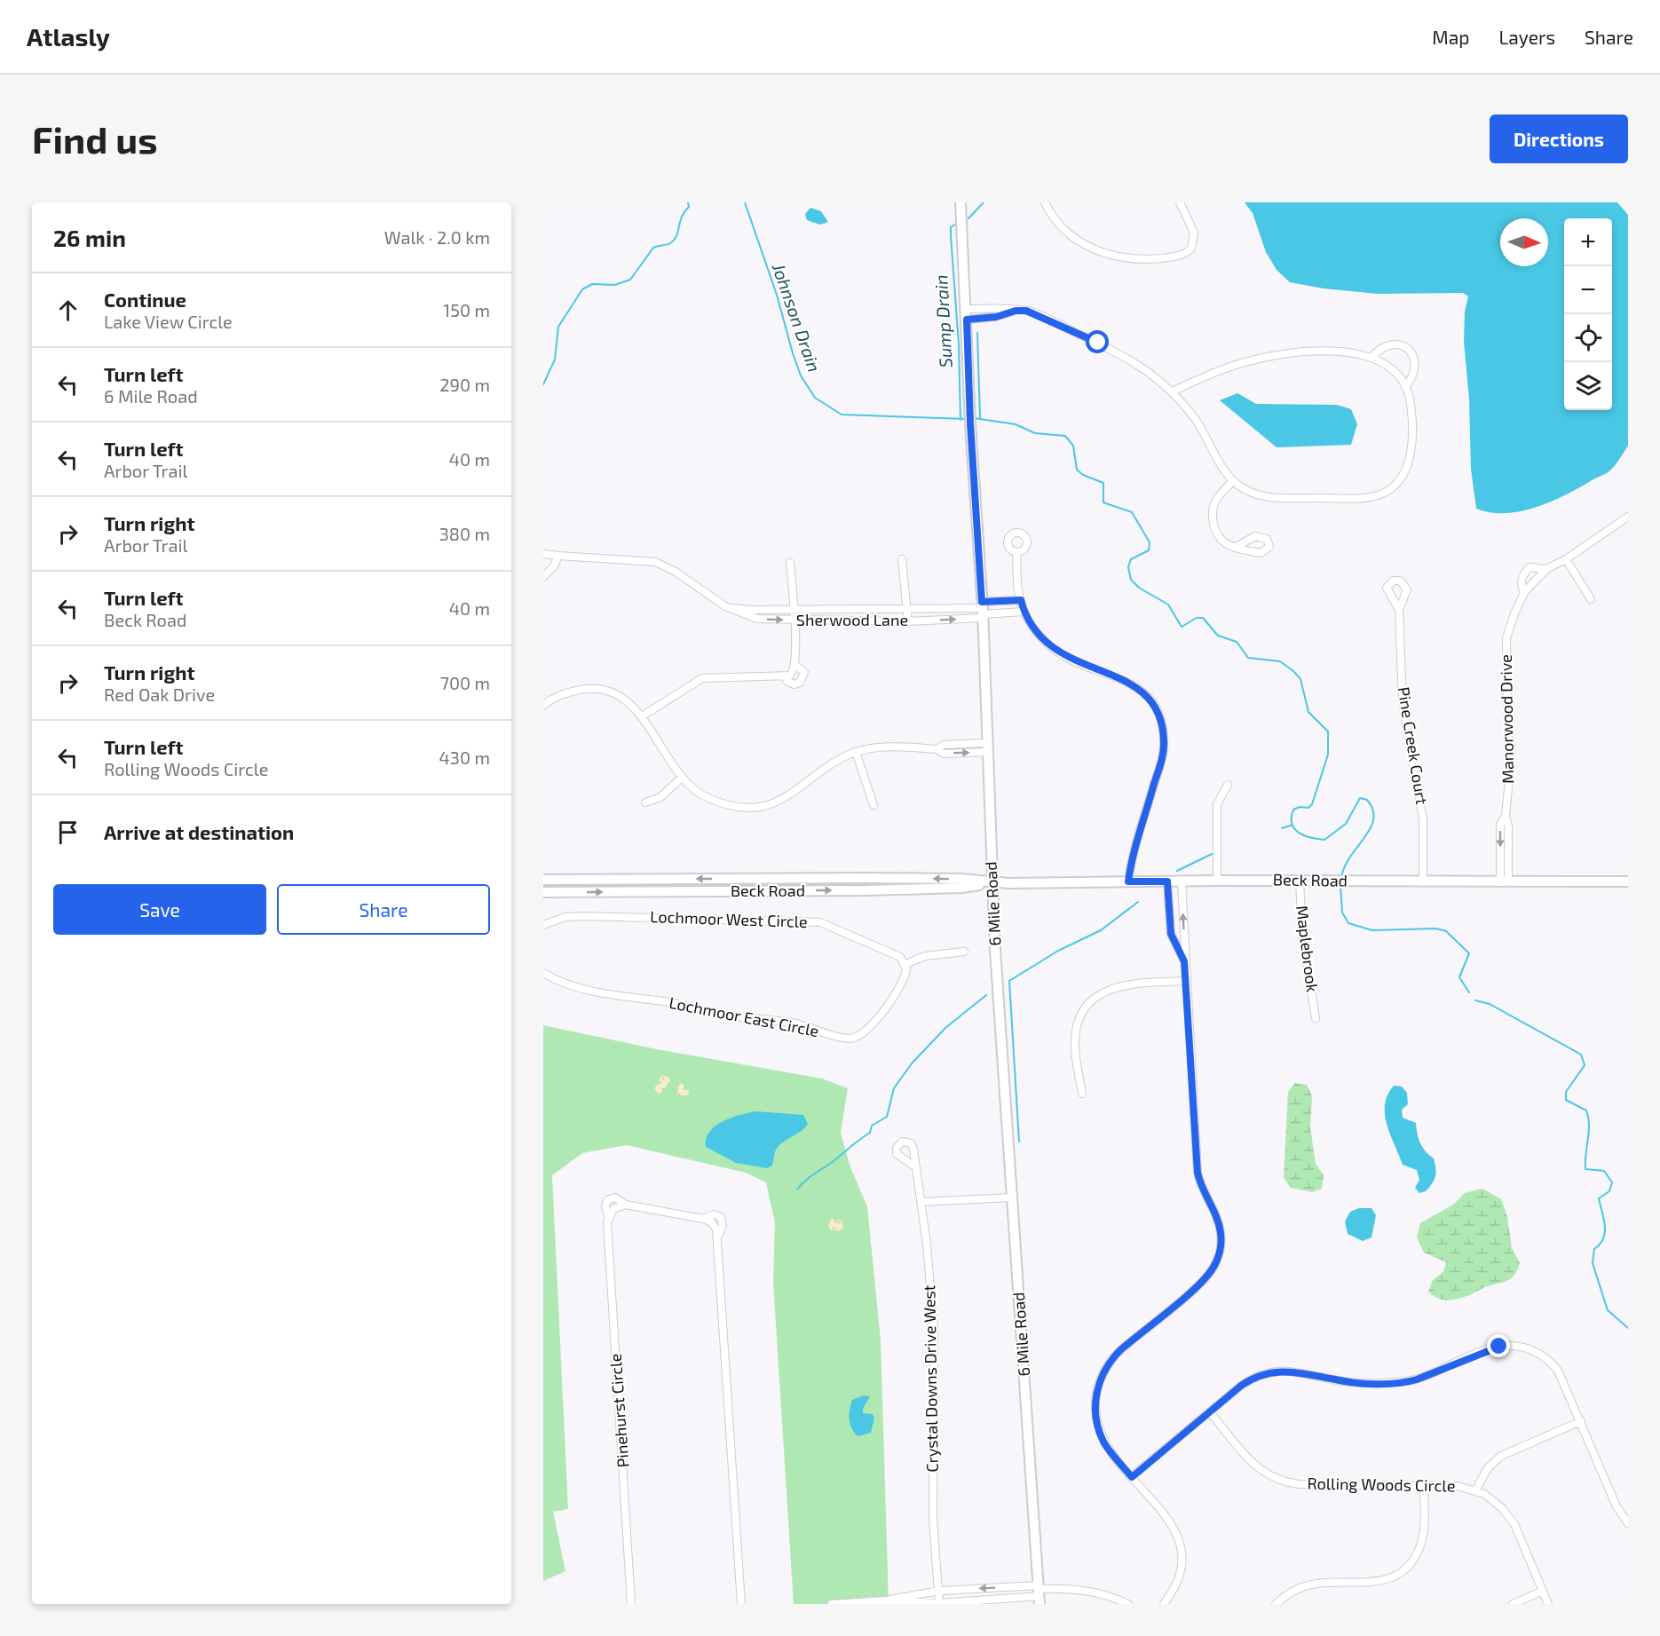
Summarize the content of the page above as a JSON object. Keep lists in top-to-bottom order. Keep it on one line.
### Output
{"streets":{"main road":["Beck Road","6 Mile Road"],"street":["Sherwood Lane","Manorwood Drive","Pine Creek Court","Lochmoor West Circle","Maplebrook","Lochmoor East Circle","Crystal Downs Drive West","Pinehurst Circle","Rolling Woods Circle"]},"crossings":[["Sherwood Lane","6 Mile Road"],["Manorwood Drive","Beck Road"],["Pine Creek Court","Beck Road"],["Beck Road","6 Mile Road"],["Beck Road","Maplebrook"],["Lochmoor West Circle","Lochmoor East Circle"]],"water":["Johnson Drain","Sump Drain"],"north":"right","page":{"header":"Atlasly","nav":["Map","Layers","Share"],"buttons":["Directions",["Save","Share"]],"title":"Find us","heading":["26 min","Walk · 2.0 km"],"map_buttons":["+","−"],"list":[["Continue","Lake View Circle","150 m"],["Turn left","6 Mile Road","290 m"],["Turn left","Arbor Trail","40 m"],["Turn right","Arbor Trail","380 m"],["Turn left","Beck Road","40 m"],["Turn right","Red Oak Drive","700 m"],["Turn left","Rolling Woods Circle","430 m"],"Arrive at destination"]}}
